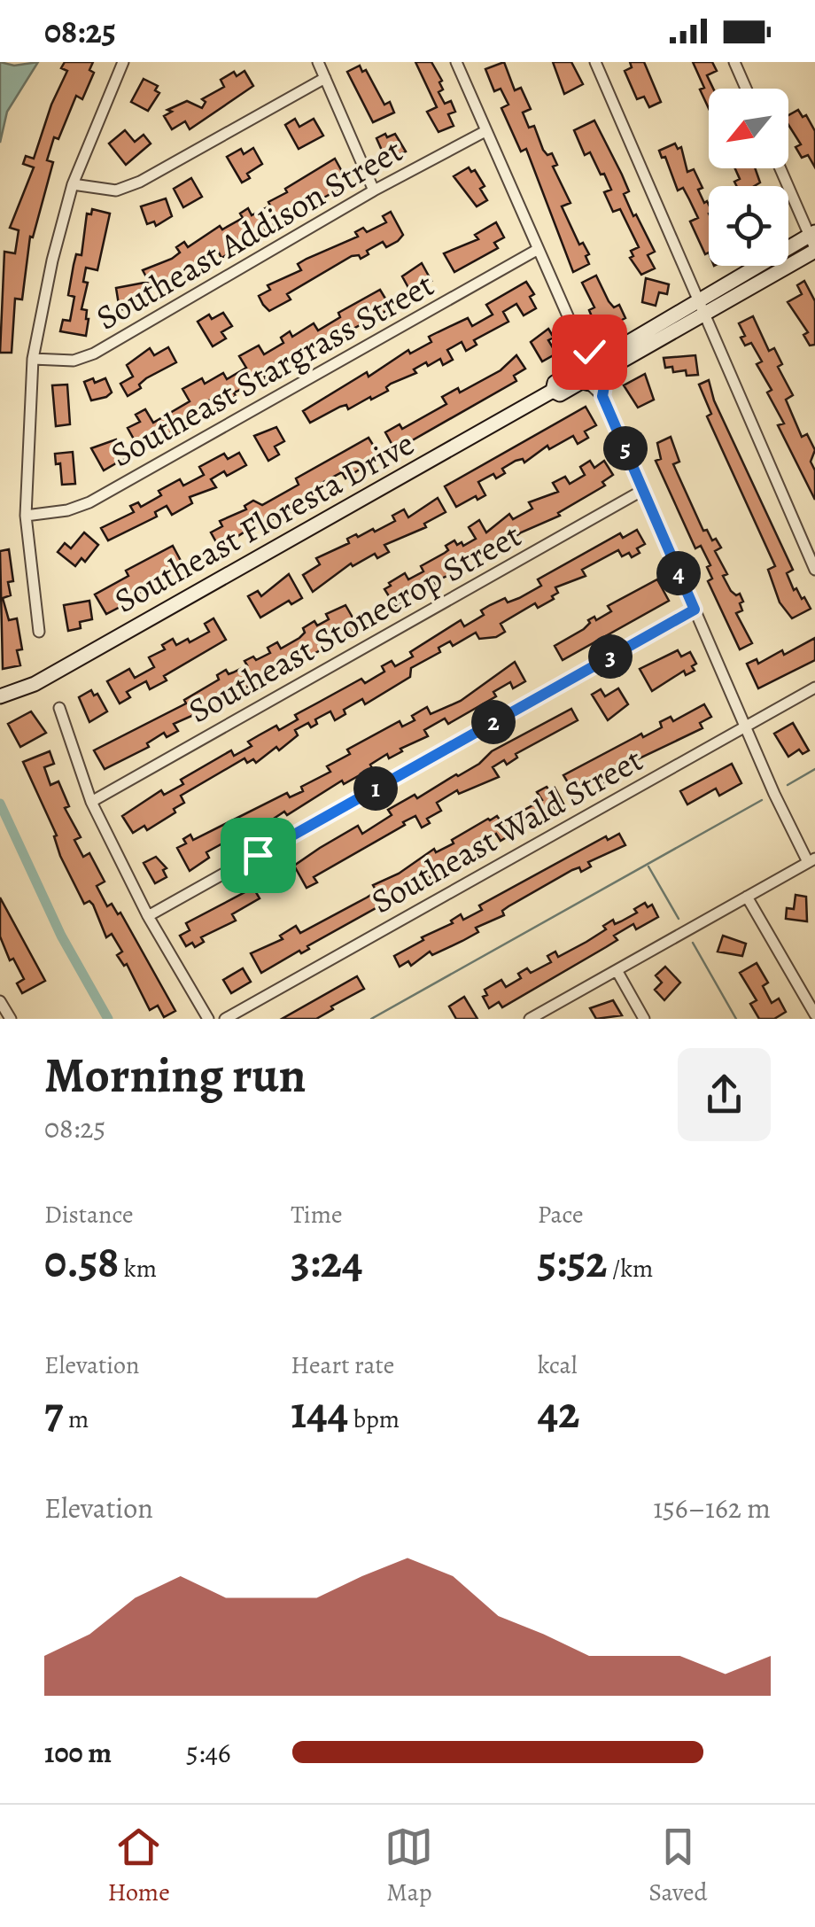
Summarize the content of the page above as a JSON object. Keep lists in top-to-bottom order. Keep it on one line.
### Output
{"streets":{"street":["Southeast Addison Street","Southeast Stargrass Street","Southeast Floresta Drive","Southeast Stonecrop Street","Southeast Wald Street"]},"north":"bottom left","page":{"status":"08:25","pins":["5","4","3","2","1"],"heading":["Morning run","08:25"],"stats":[["Distance","0.58 km"],["Time","3:24"],["Pace","5:52 /km"],["Elevation","7 m"],["Heart rate","144 bpm"],["kcal","42"]],"chart":["Elevation","156–162 m"],"list":[{"name":"100 m","note":"5:46"}],"tabs":["Home","Map","Saved"]}}
